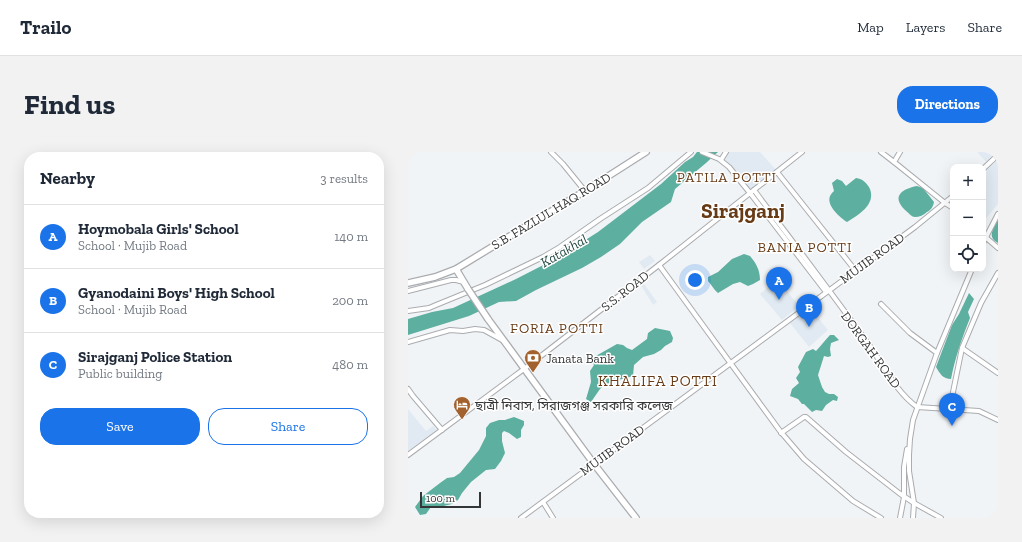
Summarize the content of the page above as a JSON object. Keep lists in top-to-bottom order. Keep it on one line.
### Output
{"streets":{"main road":["S.B. FAZLUL HAQ ROAD"],"street":["MUJIB ROAD","S.S. ROAD","DORGAH ROAD"]},"crossings":[["MUJIB ROAD","DORGAH ROAD"],["S.S. ROAD","DORGAH ROAD"]],"districts":["PATILA POTTI","Sirajganj","BANIA POTTI","FORIA POTTI","KHALIFA POTTI"],"water":["Katakhal"],"places":{"bank":["Janata Bank"],"hotel":["ছাত্রী নিবাস, সিরাজগঞ্জ সরকারি কলেজ"]},"scale_bar":"100 m","page":{"header":"Trailo","nav":["Map","Layers","Share"],"buttons":["Directions",["Save","Share"]],"title":"Find us","heading":["Nearby","3 results"],"map_buttons":["+","−"],"list":[{"mark":"A","name":"Hoymobala Girls' School","note":"School · Mujib Road","value":"140 m"},{"mark":"B","name":"Gyanodaini Boys' High School","note":"School · Mujib Road","value":"200 m"},{"mark":"C","name":"Sirajganj Police Station","note":"Public building","value":"480 m"}],"pins":["A","B","C"],"scale":"100 m"}}
